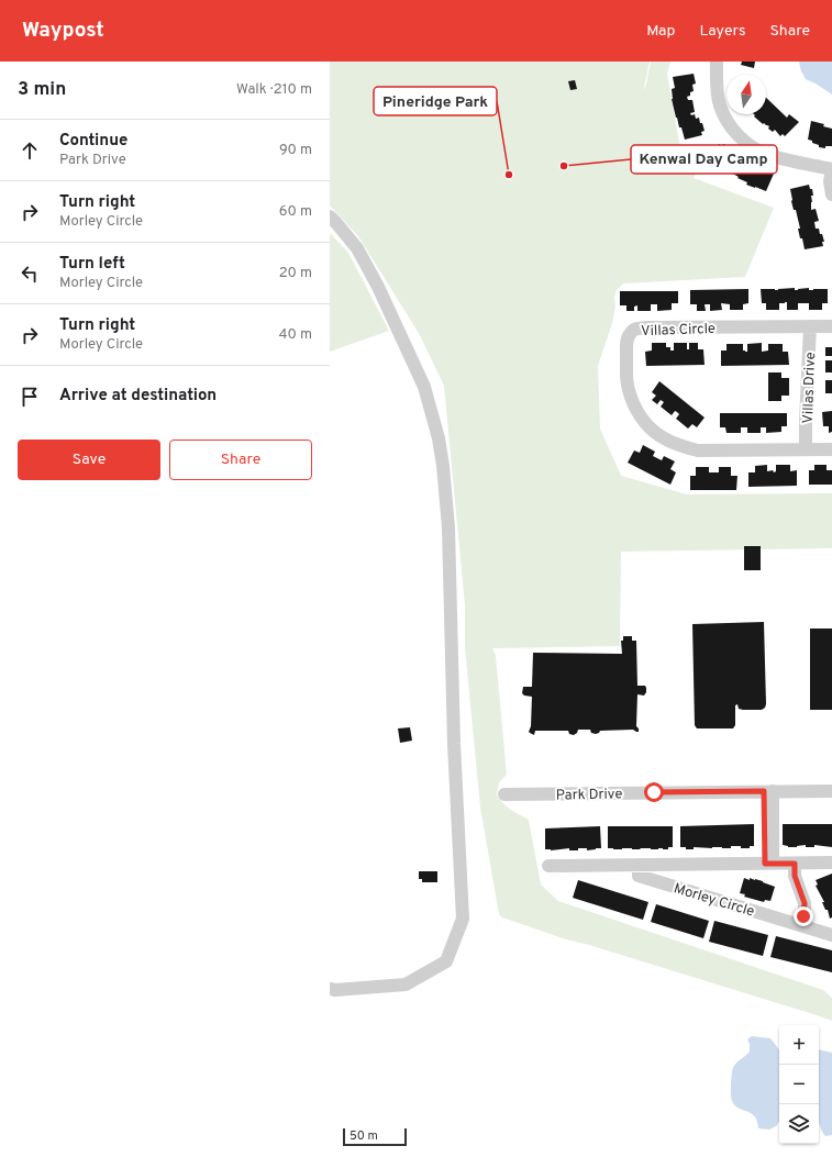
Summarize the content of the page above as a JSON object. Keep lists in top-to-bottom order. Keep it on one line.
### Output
{"streets":{"street":["Villas Circle","Villas Drive","Park Drive","Morley Circle"]},"crossings":[["Villas Circle","Villas Drive"]],"places":["Kenwal Day Camp","Pineridge Park"],"scale_bar":"50 m","north":"top","page":{"header":"Waypost","nav":["Map","Layers","Share"],"heading":["3 min","Walk · 210 m"],"list":[["Continue","Park Drive","90 m"],["Turn right","Morley Circle","60 m"],["Turn left","Morley Circle","20 m"],["Turn right","Morley Circle","40 m"],"Arrive at destination"],"buttons":["Save","Share"],"map_buttons":["+","−"],"scale":"50 m"}}
